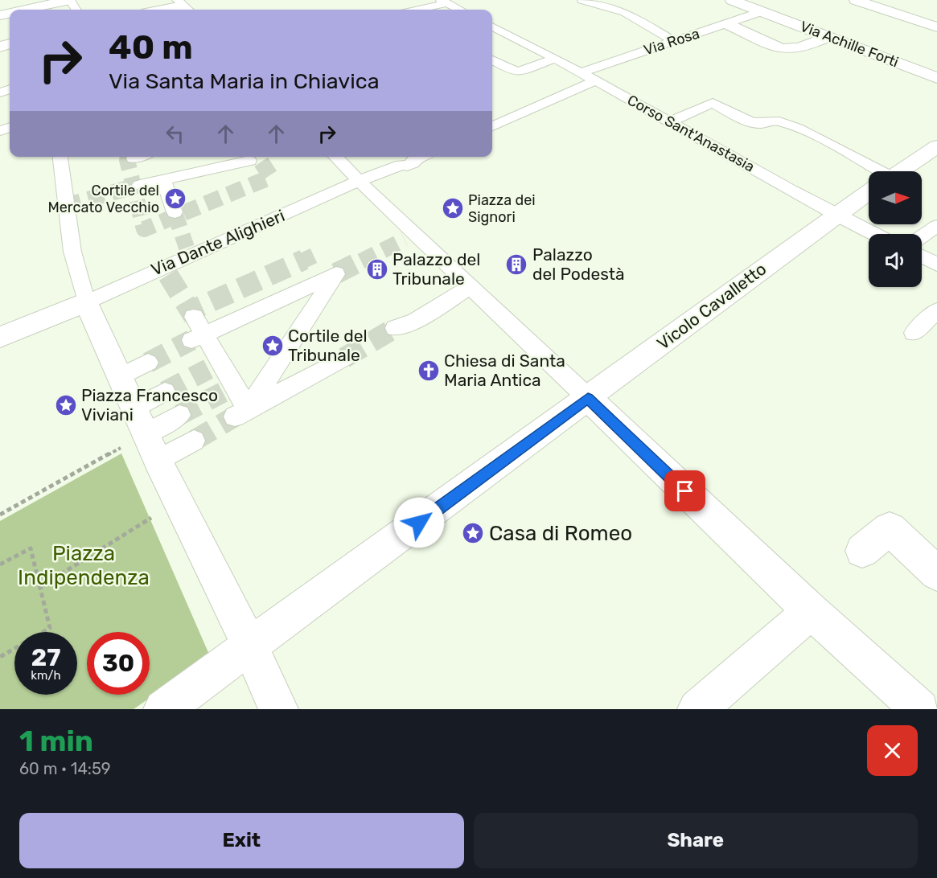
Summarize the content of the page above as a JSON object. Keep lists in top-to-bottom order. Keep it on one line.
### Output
{"streets":{"street":["Via Rosa","Via Achille Forti","Corso Sant'Anastasia","Via Dante Alighieri","Vicolo Cavalletto"]},"crossings":[["Via Rosa","Via Achille Forti"],["Via Rosa","Corso Sant'Anastasia"],["Corso Sant'Anastasia","Vicolo Cavalletto"]],"parks":["Piazza Indipendenza"],"places":{"place":["Cortile del Mercato Vecchio","Piazza dei Signori","Cortile del Tribunale","Piazza Francesco Viviani","Casa di Romeo"],"building":["Palazzo del Podestà","Palazzo del Tribunale"],"church":["Chiesa di Santa Maria Antica"]},"north":"right","page":{"turn":["40 m","Via Santa Maria in Chiavica"],"speed":"27 km/h","limit":"30","heading":["1 min","60 m · 14:59"],"buttons":["Exit","Share"]}}
